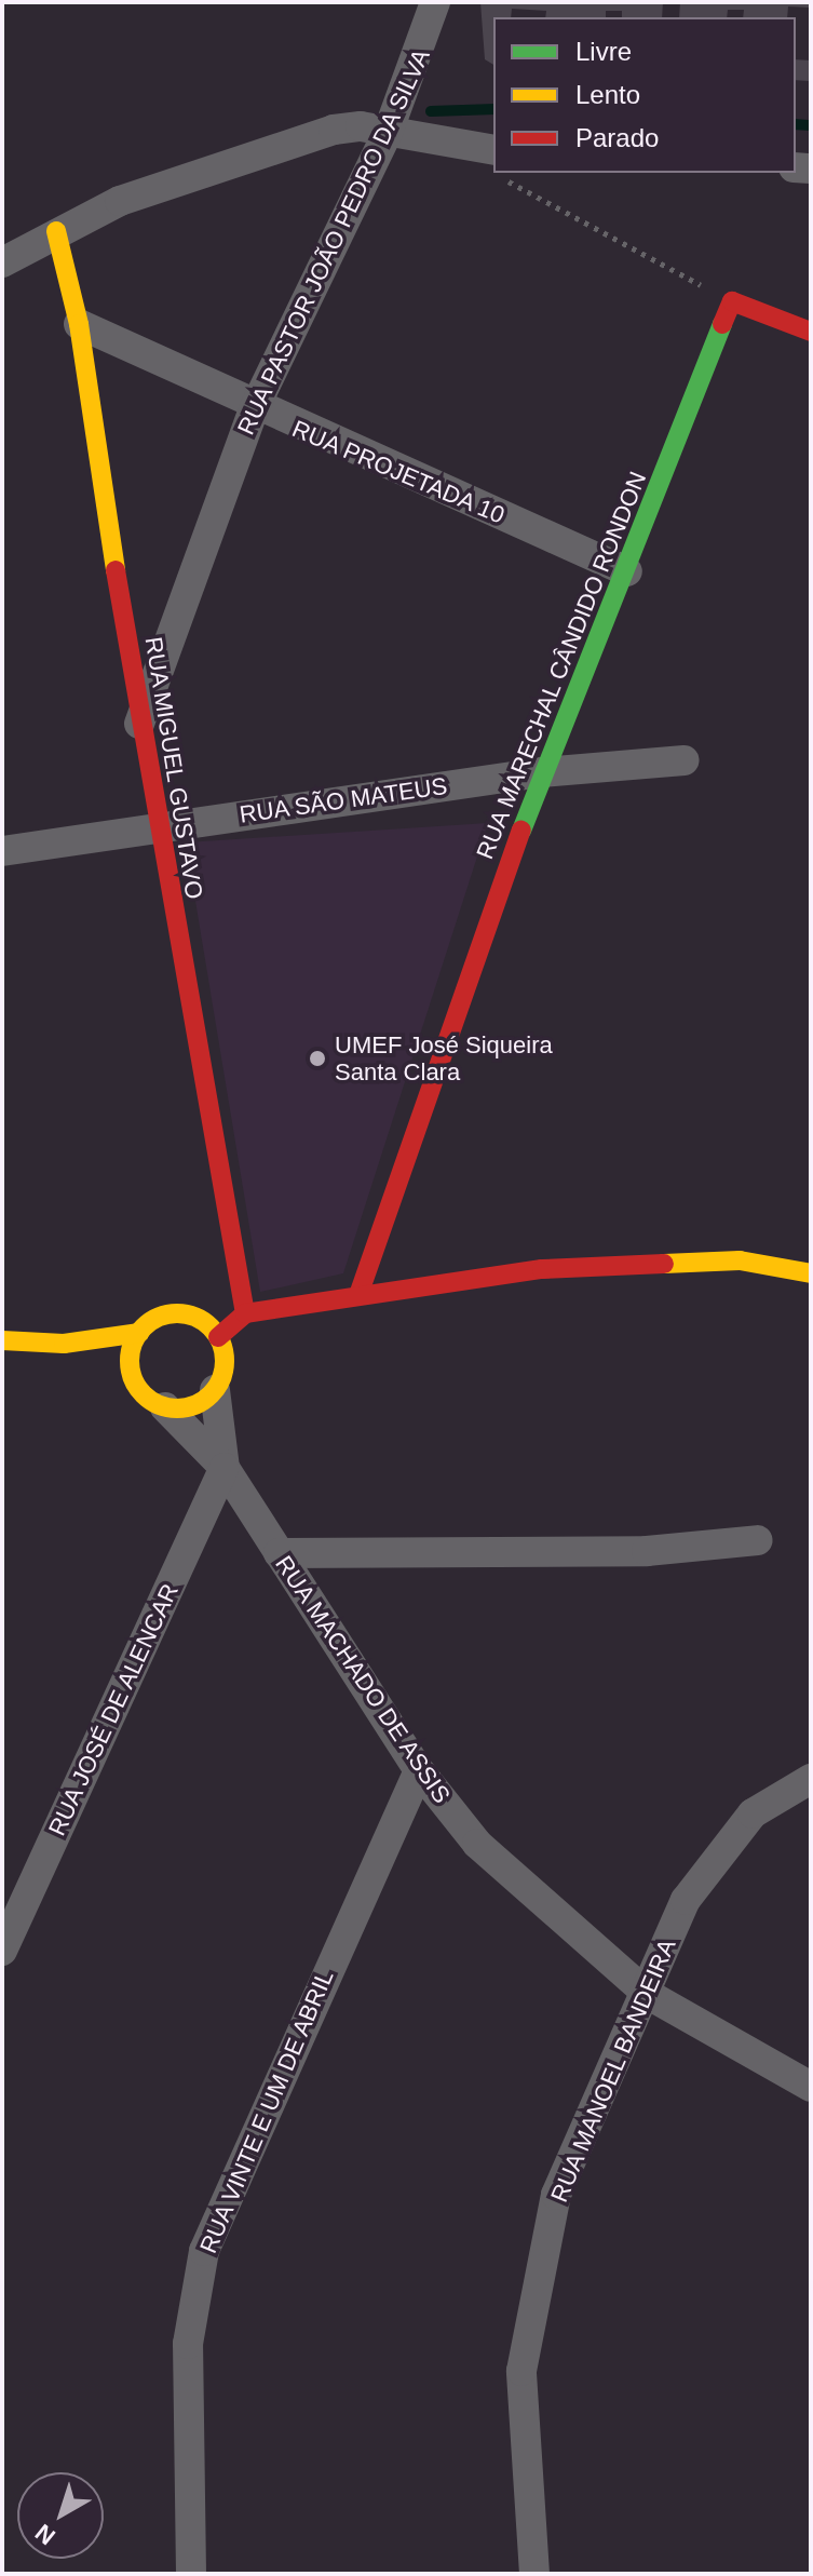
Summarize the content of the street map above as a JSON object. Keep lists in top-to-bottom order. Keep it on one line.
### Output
{"streets":{"street":["RUA PASTOR JOÃO PEDRO DA SILVA","RUA PROJETADA 10","RUA MARECHAL CÂNDIDO RONDON","RUA MIGUEL GUSTAVO","RUA SÃO MATEUS","RUA MACHADO DE ASSIS","RUA JOSÉ DE ALENCAR","RUA MANOEL BANDEIRA","RUA VINTE E UM DE ABRIL"]},"crossings":[["RUA PASTOR JOÃO PEDRO DA SILVA","RUA PROJETADA 10"],["RUA PASTOR JOÃO PEDRO DA SILVA","RUA MIGUEL GUSTAVO"],["RUA PROJETADA 10","RUA MARECHAL CÂNDIDO RONDON"],["RUA PROJETADA 10","RUA MIGUEL GUSTAVO"],["RUA MARECHAL CÂNDIDO RONDON","RUA SÃO MATEUS"],["RUA MIGUEL GUSTAVO","RUA SÃO MATEUS"],["RUA MACHADO DE ASSIS","RUA JOSÉ DE ALENCAR"],["RUA MACHADO DE ASSIS","RUA MANOEL BANDEIRA"],["RUA MACHADO DE ASSIS","RUA VINTE E UM DE ABRIL"]],"places":["UMEF José Siqueira Santa Clara"],"legend":["Livre","Lento","Parado"],"north":"bottom left"}
